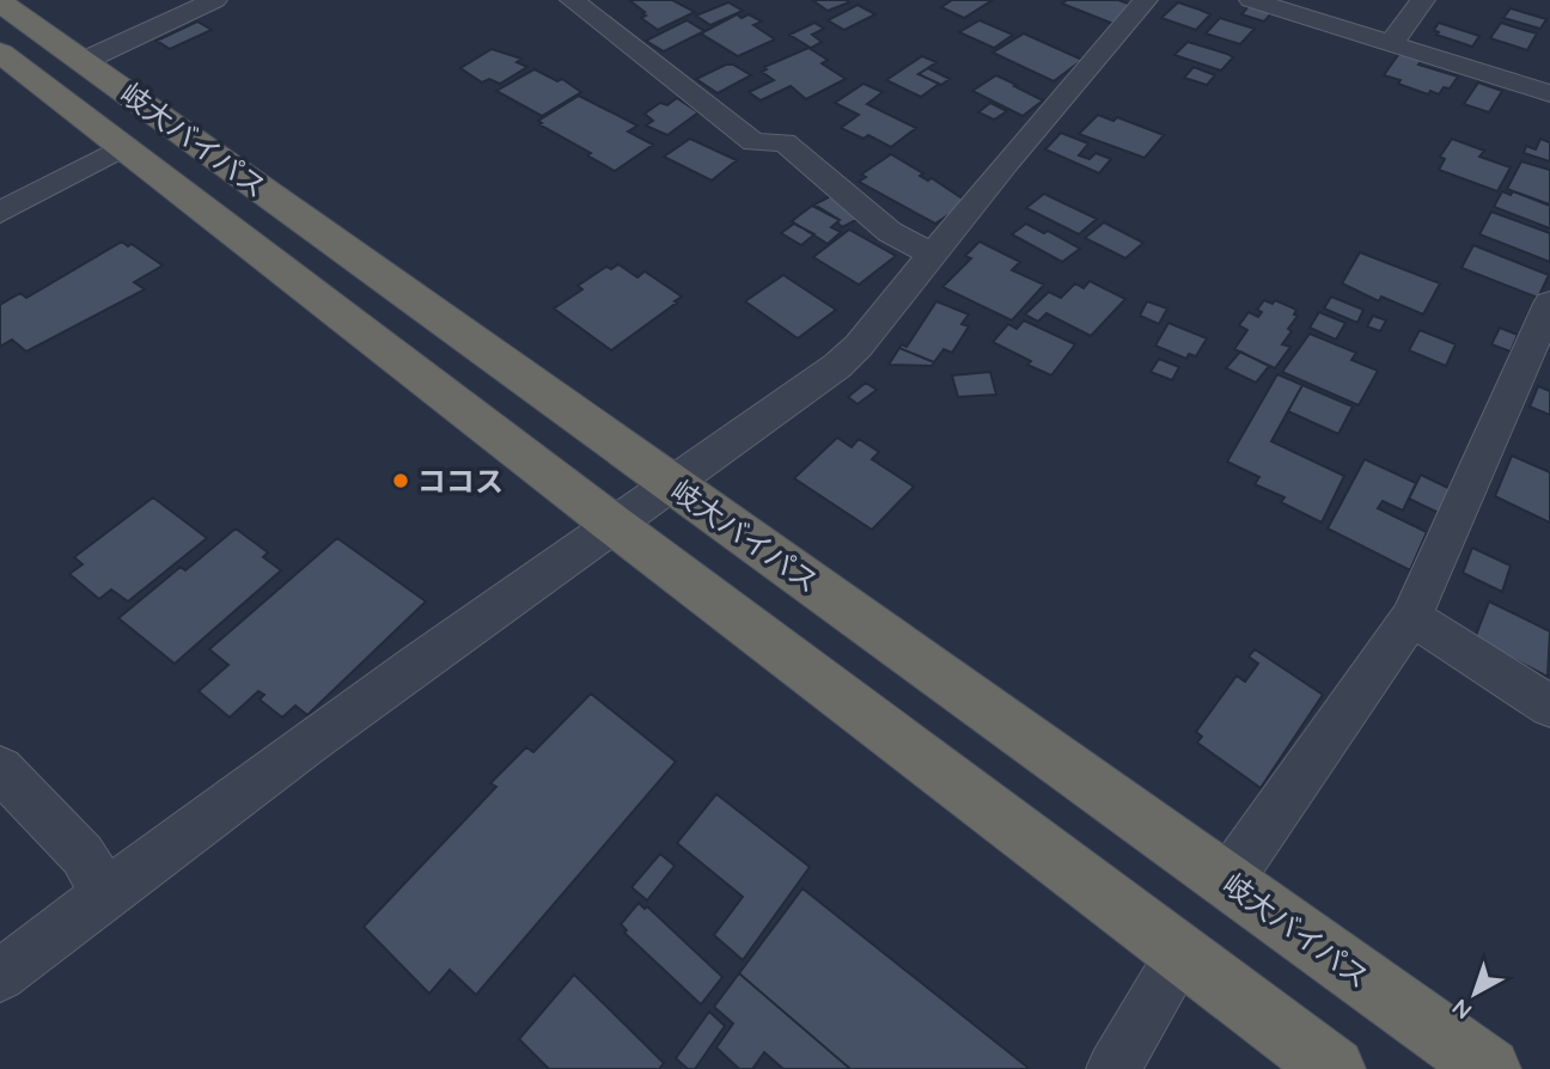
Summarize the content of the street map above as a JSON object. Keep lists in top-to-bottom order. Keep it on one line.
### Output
{"streets":{"highway":["岐大バイパス"]},"places":["ココス"],"north":"bottom left"}
